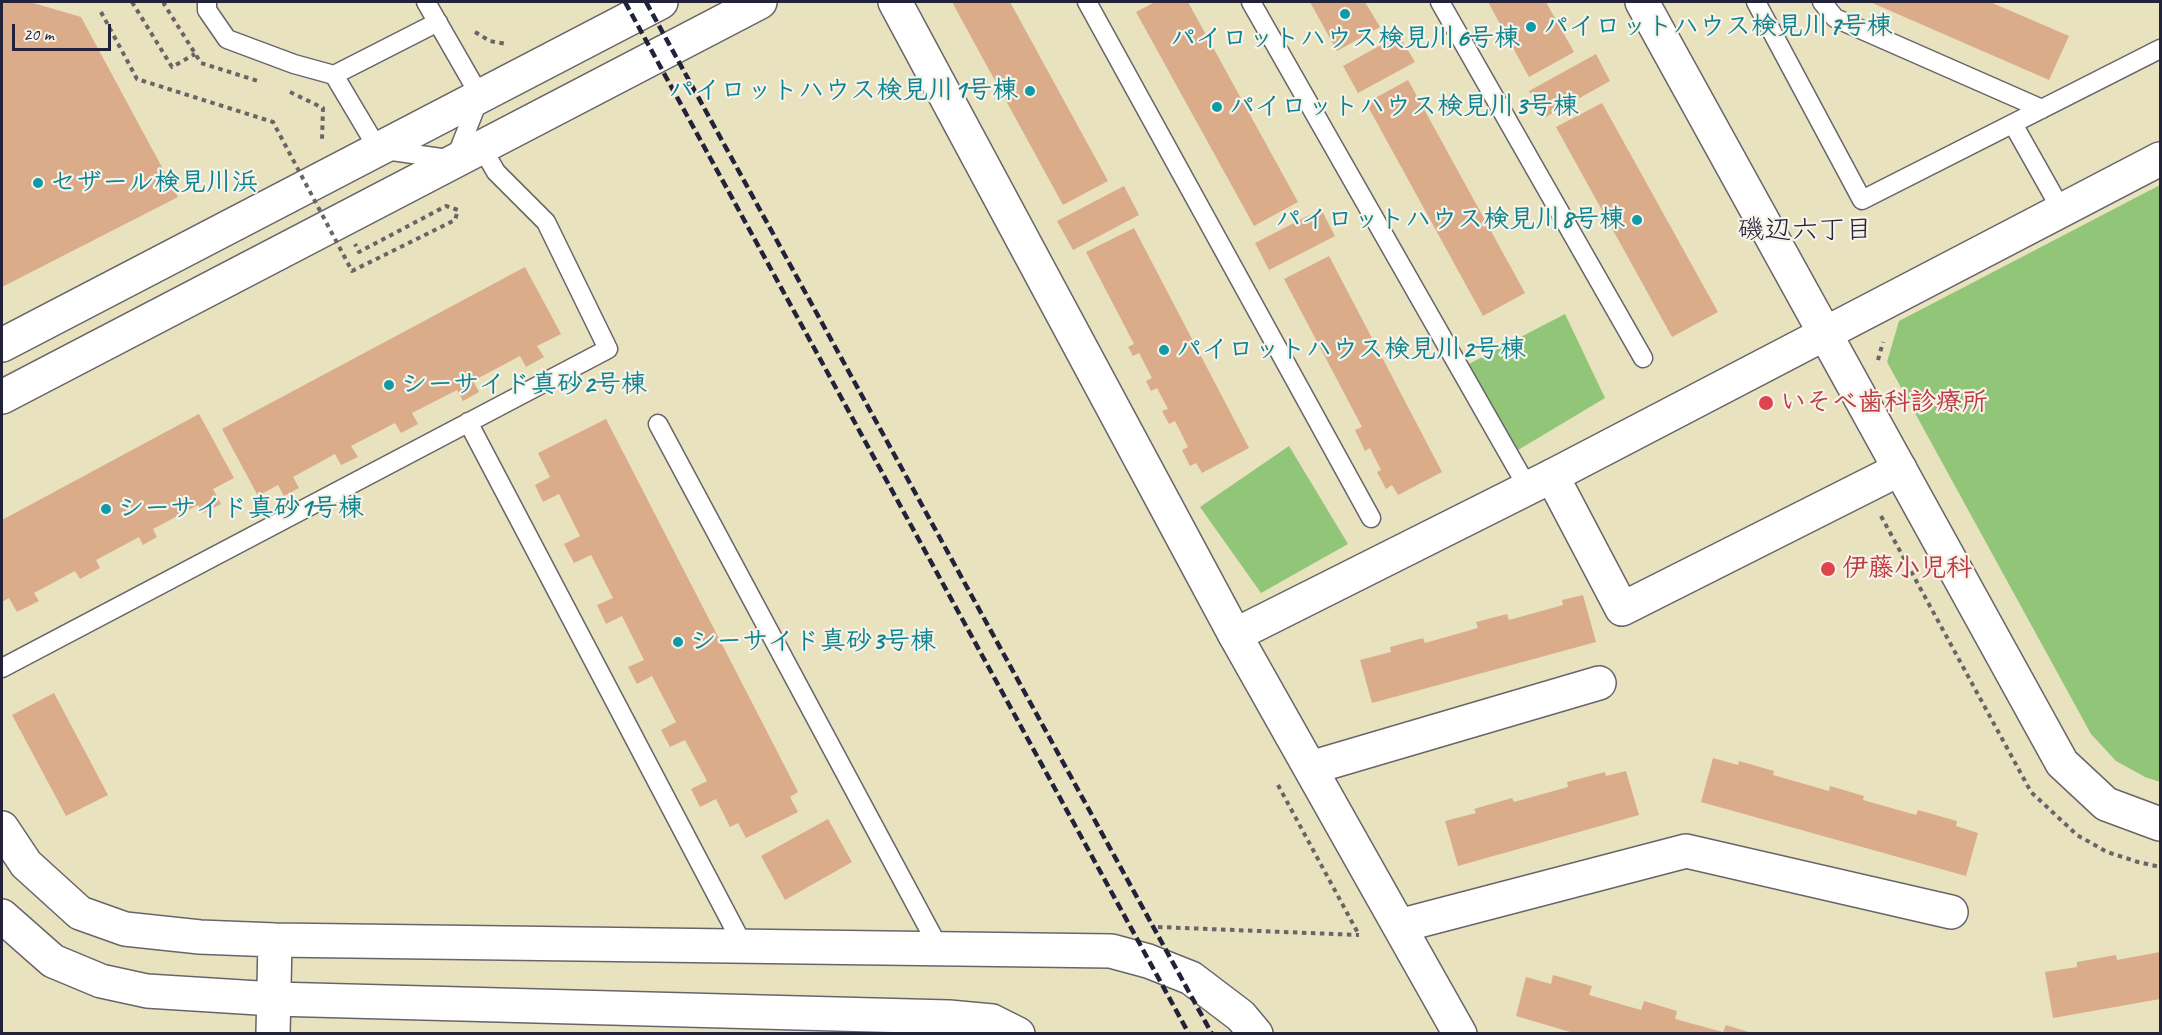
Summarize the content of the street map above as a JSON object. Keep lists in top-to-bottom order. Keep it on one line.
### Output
{"districts":["磯辺六丁目"],"places":["パイロットハウス検見川6号棟","パイロットハウス検見川7号棟","パイロットハウス検見川1号棟","パイロットハウス検見川3号棟","セザール検見川浜","パイロットハウス検見川8号棟","パイロットハウス検見川2号棟","シーサイド真砂2号棟","いそべ歯科診療所","シーサイド真砂1号棟","伊藤小児科","シーサイド真砂3号棟"],"scale_bar":"20 m"}
